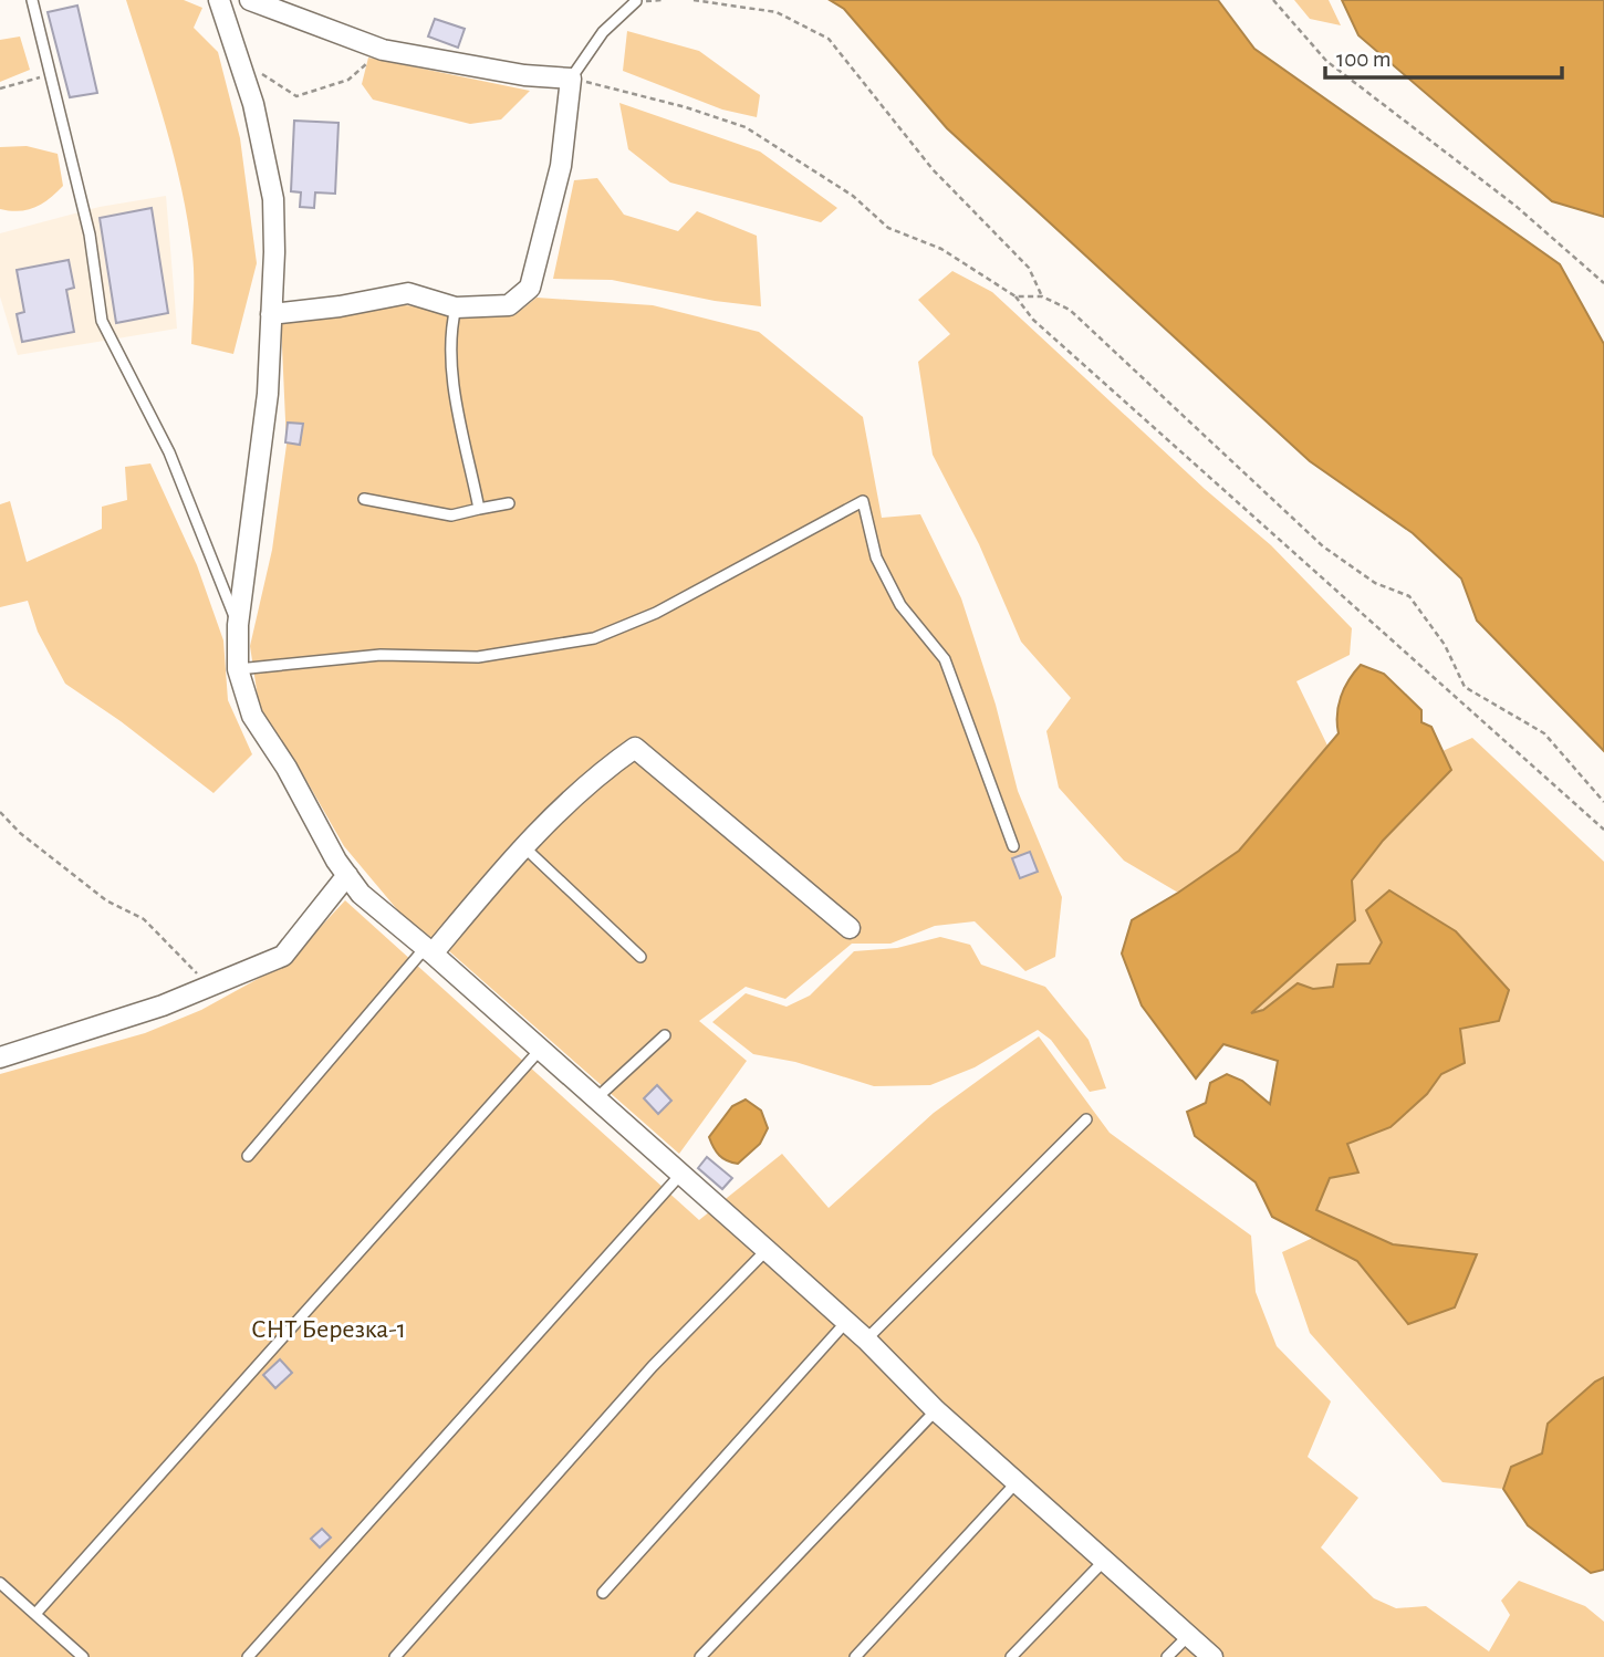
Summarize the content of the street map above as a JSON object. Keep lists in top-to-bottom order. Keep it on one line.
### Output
{"parks":["СНТ Березка-1"],"scale_bar":"100 m"}
